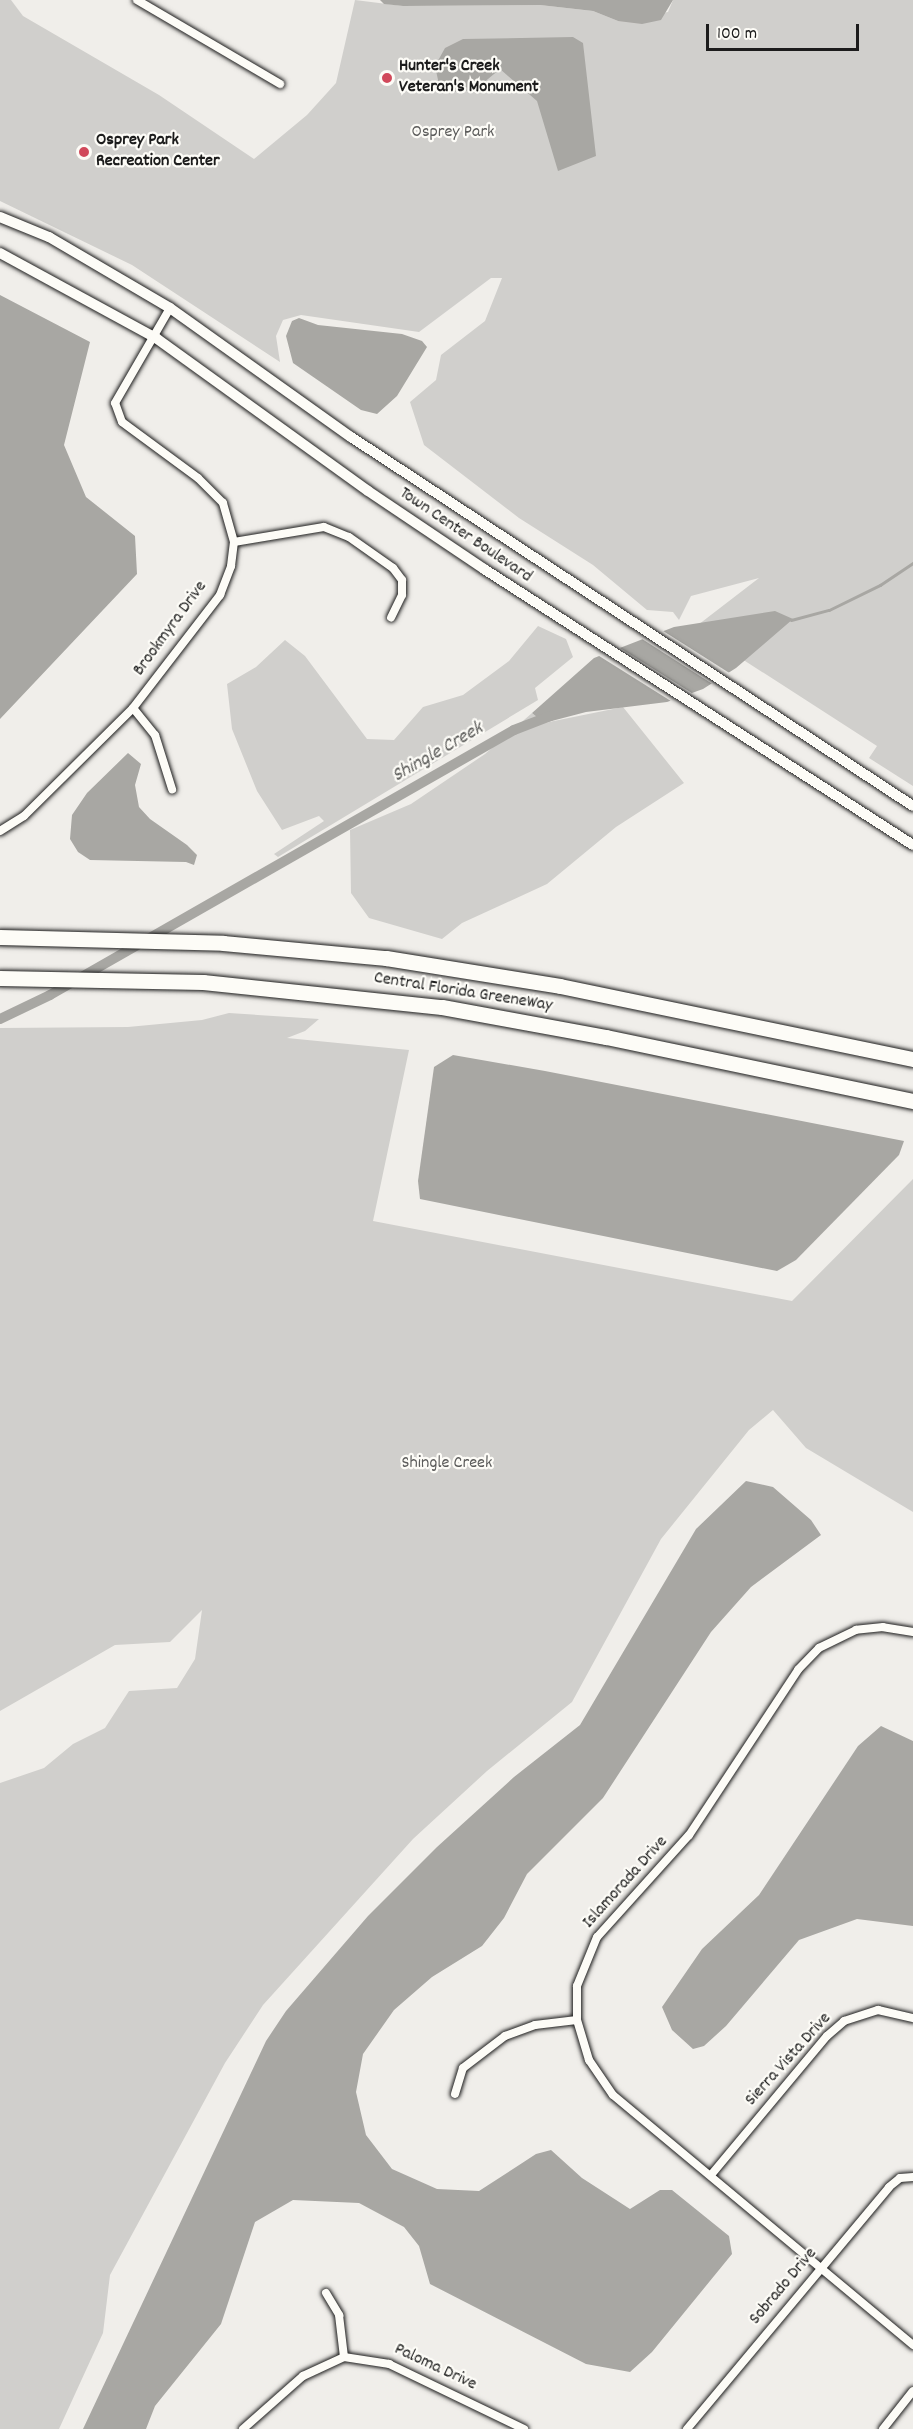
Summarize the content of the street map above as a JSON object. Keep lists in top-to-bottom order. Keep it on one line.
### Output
{"streets":{"highway":["Central Florida GreeneWay"],"street":["Town Center Boulevard","Brookmyra Drive","Islamorada Drive","Sierra Vista Drive","Sobrado Drive","Paloma Drive"]},"crossings":[["Town Center Boulevard","Brookmyra Drive"],["Islamorada Drive","Sierra Vista Drive"],["Islamorada Drive","Sobrado Drive"]],"water":["Shingle Creek"],"parks":["Osprey Park","Shingle Creek"],"places":["Hunter's Creek Veteran's Monument","Osprey Park Recreation Center"],"scale_bar":"100 m"}
